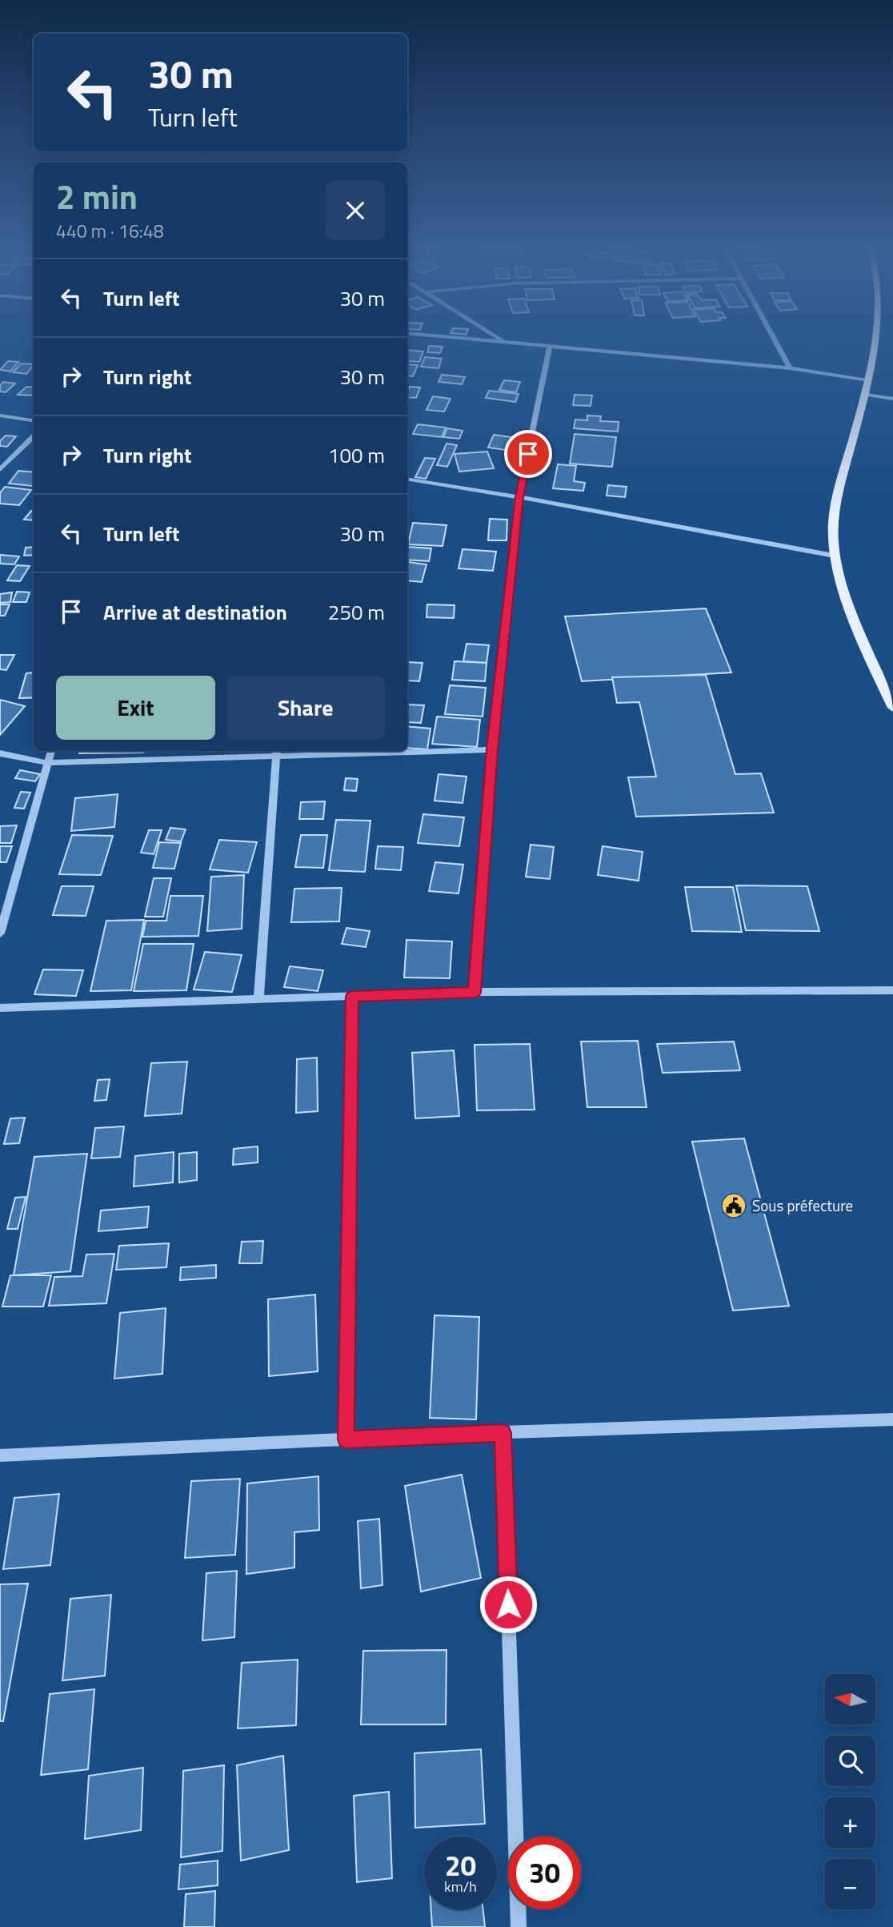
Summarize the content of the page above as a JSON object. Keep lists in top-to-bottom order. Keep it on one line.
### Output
{"places":{"public building":["Sous préfecture"]},"north":"left","page":{"turn":["30 m","Turn left"],"heading":["2 min","440 m · 16:48"],"list":[{"name":"Turn left","value":"30 m"},{"name":"Turn right","value":"30 m"},{"name":"Turn right","value":"100 m"},{"name":"Turn left","value":"30 m"},{"name":"Arrive at destination","value":"250 m"}],"buttons":["Exit","Share"],"map_buttons":["+","−"],"speed":"20 km/h","limit":"30"}}
